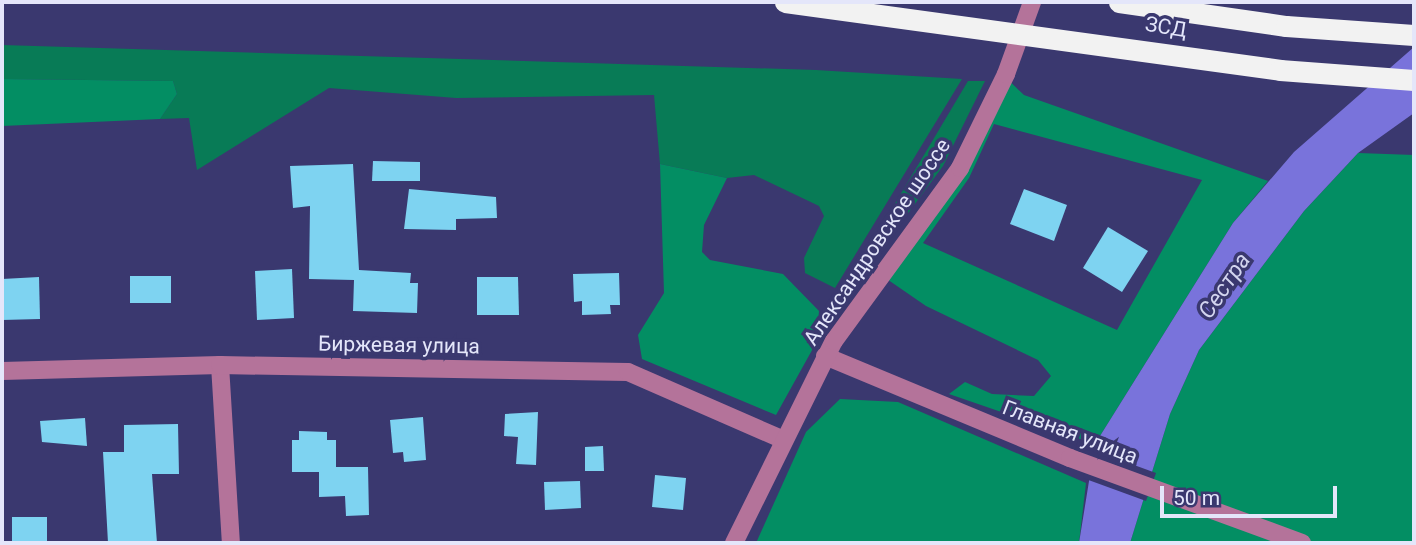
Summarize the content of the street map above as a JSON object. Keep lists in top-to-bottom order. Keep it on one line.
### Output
{"streets":{"highway":["ЗСД"],"street":["Александровское шоссе","Биржевая улица","Главная улица"]},"crossings":[["Александровское шоссе","Биржевая улица"],["Александровское шоссе","Главная улица"]],"water":["Сестра"],"scale_bar":"50 m"}
